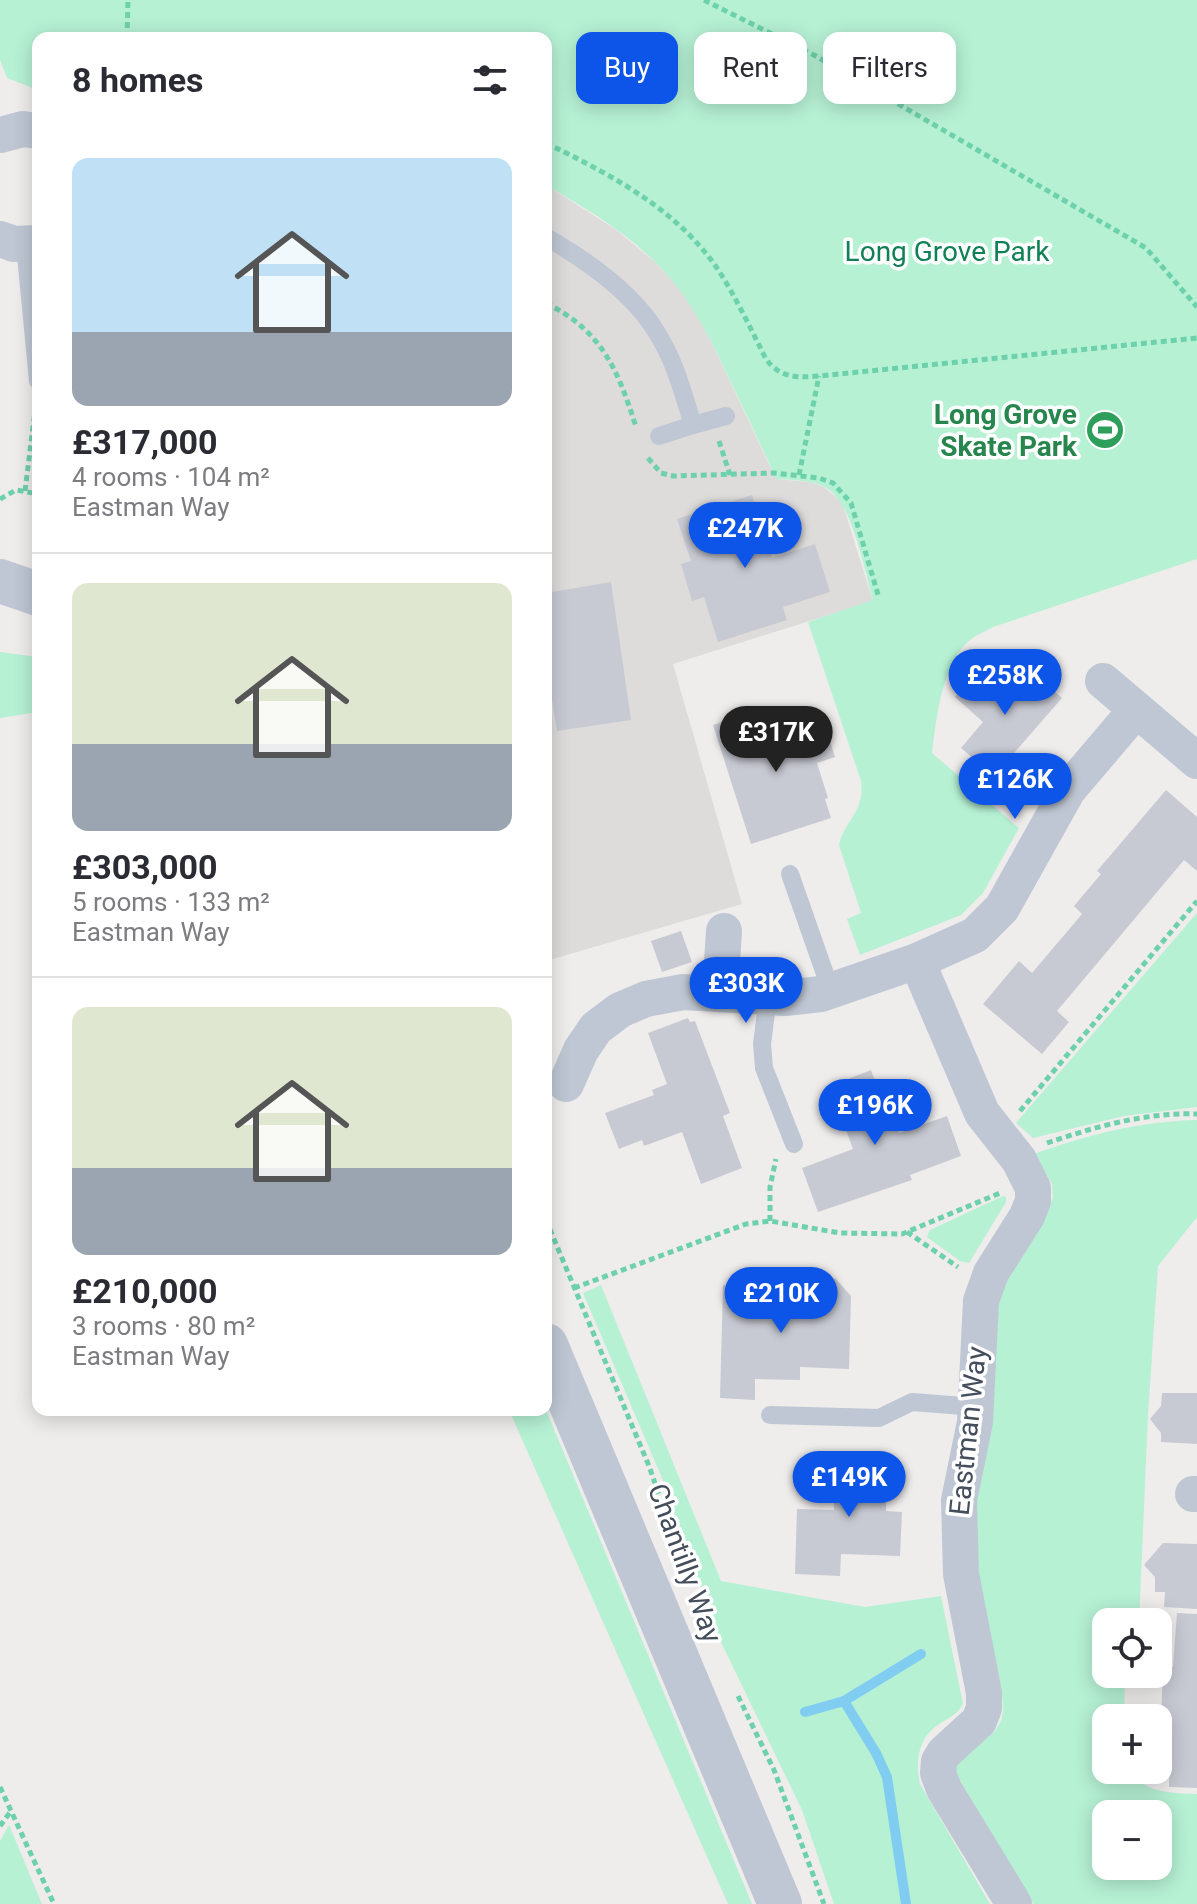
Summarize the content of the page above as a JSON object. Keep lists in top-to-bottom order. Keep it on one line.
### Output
{"streets":{"street":["Eastman Way","Chantilly Way"]},"parks":["Long Grove Park"],"places":{"sports":["Long Grove Skate Park"]},"page":{"chip":["Buy","Rent","Filters"],"heading":"8 homes","list":[{"name":"£317,000","note":"4 rooms · 104 m² · Eastman Way"},{"name":"£303,000","note":"5 rooms · 133 m² · Eastman Way"},{"name":"£210,000","note":"3 rooms · 80 m² · Eastman Way"}],"price":["£247K","£258K","£317K","£126K","£303K","£196K","£210K","£149K"],"map_buttons":["+","−"]}}
